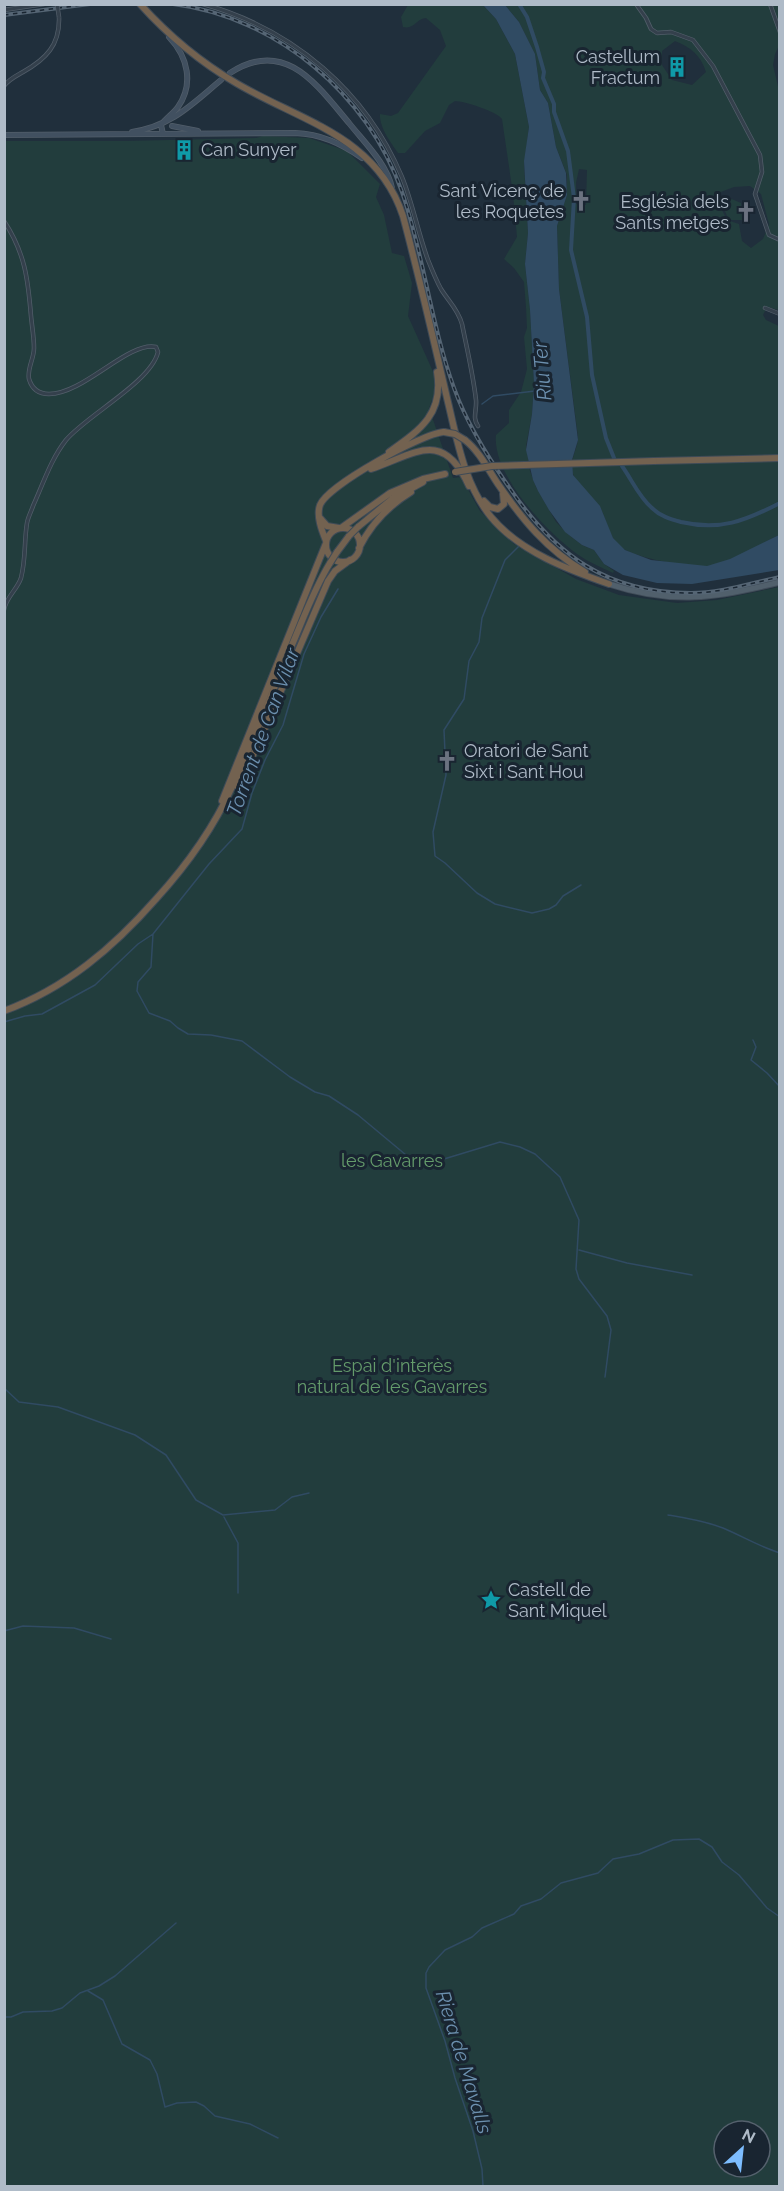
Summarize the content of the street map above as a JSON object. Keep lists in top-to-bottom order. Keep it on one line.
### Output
{"water":["Riu Ter","Torrent de Can Vilar","Riera de Mavalls"],"parks":["les Gavarres","Espai d'interès natural de les Gavarres"],"places":{"building":["Castellum Fractum","Can Sunyer"],"church":["Sant Vicenç de les Roquetes","Església dels Sants metges","Oratori de Sant Sixt i Sant Hou"],"place":["Castell de Sant Miquel"]},"north":"top right"}
